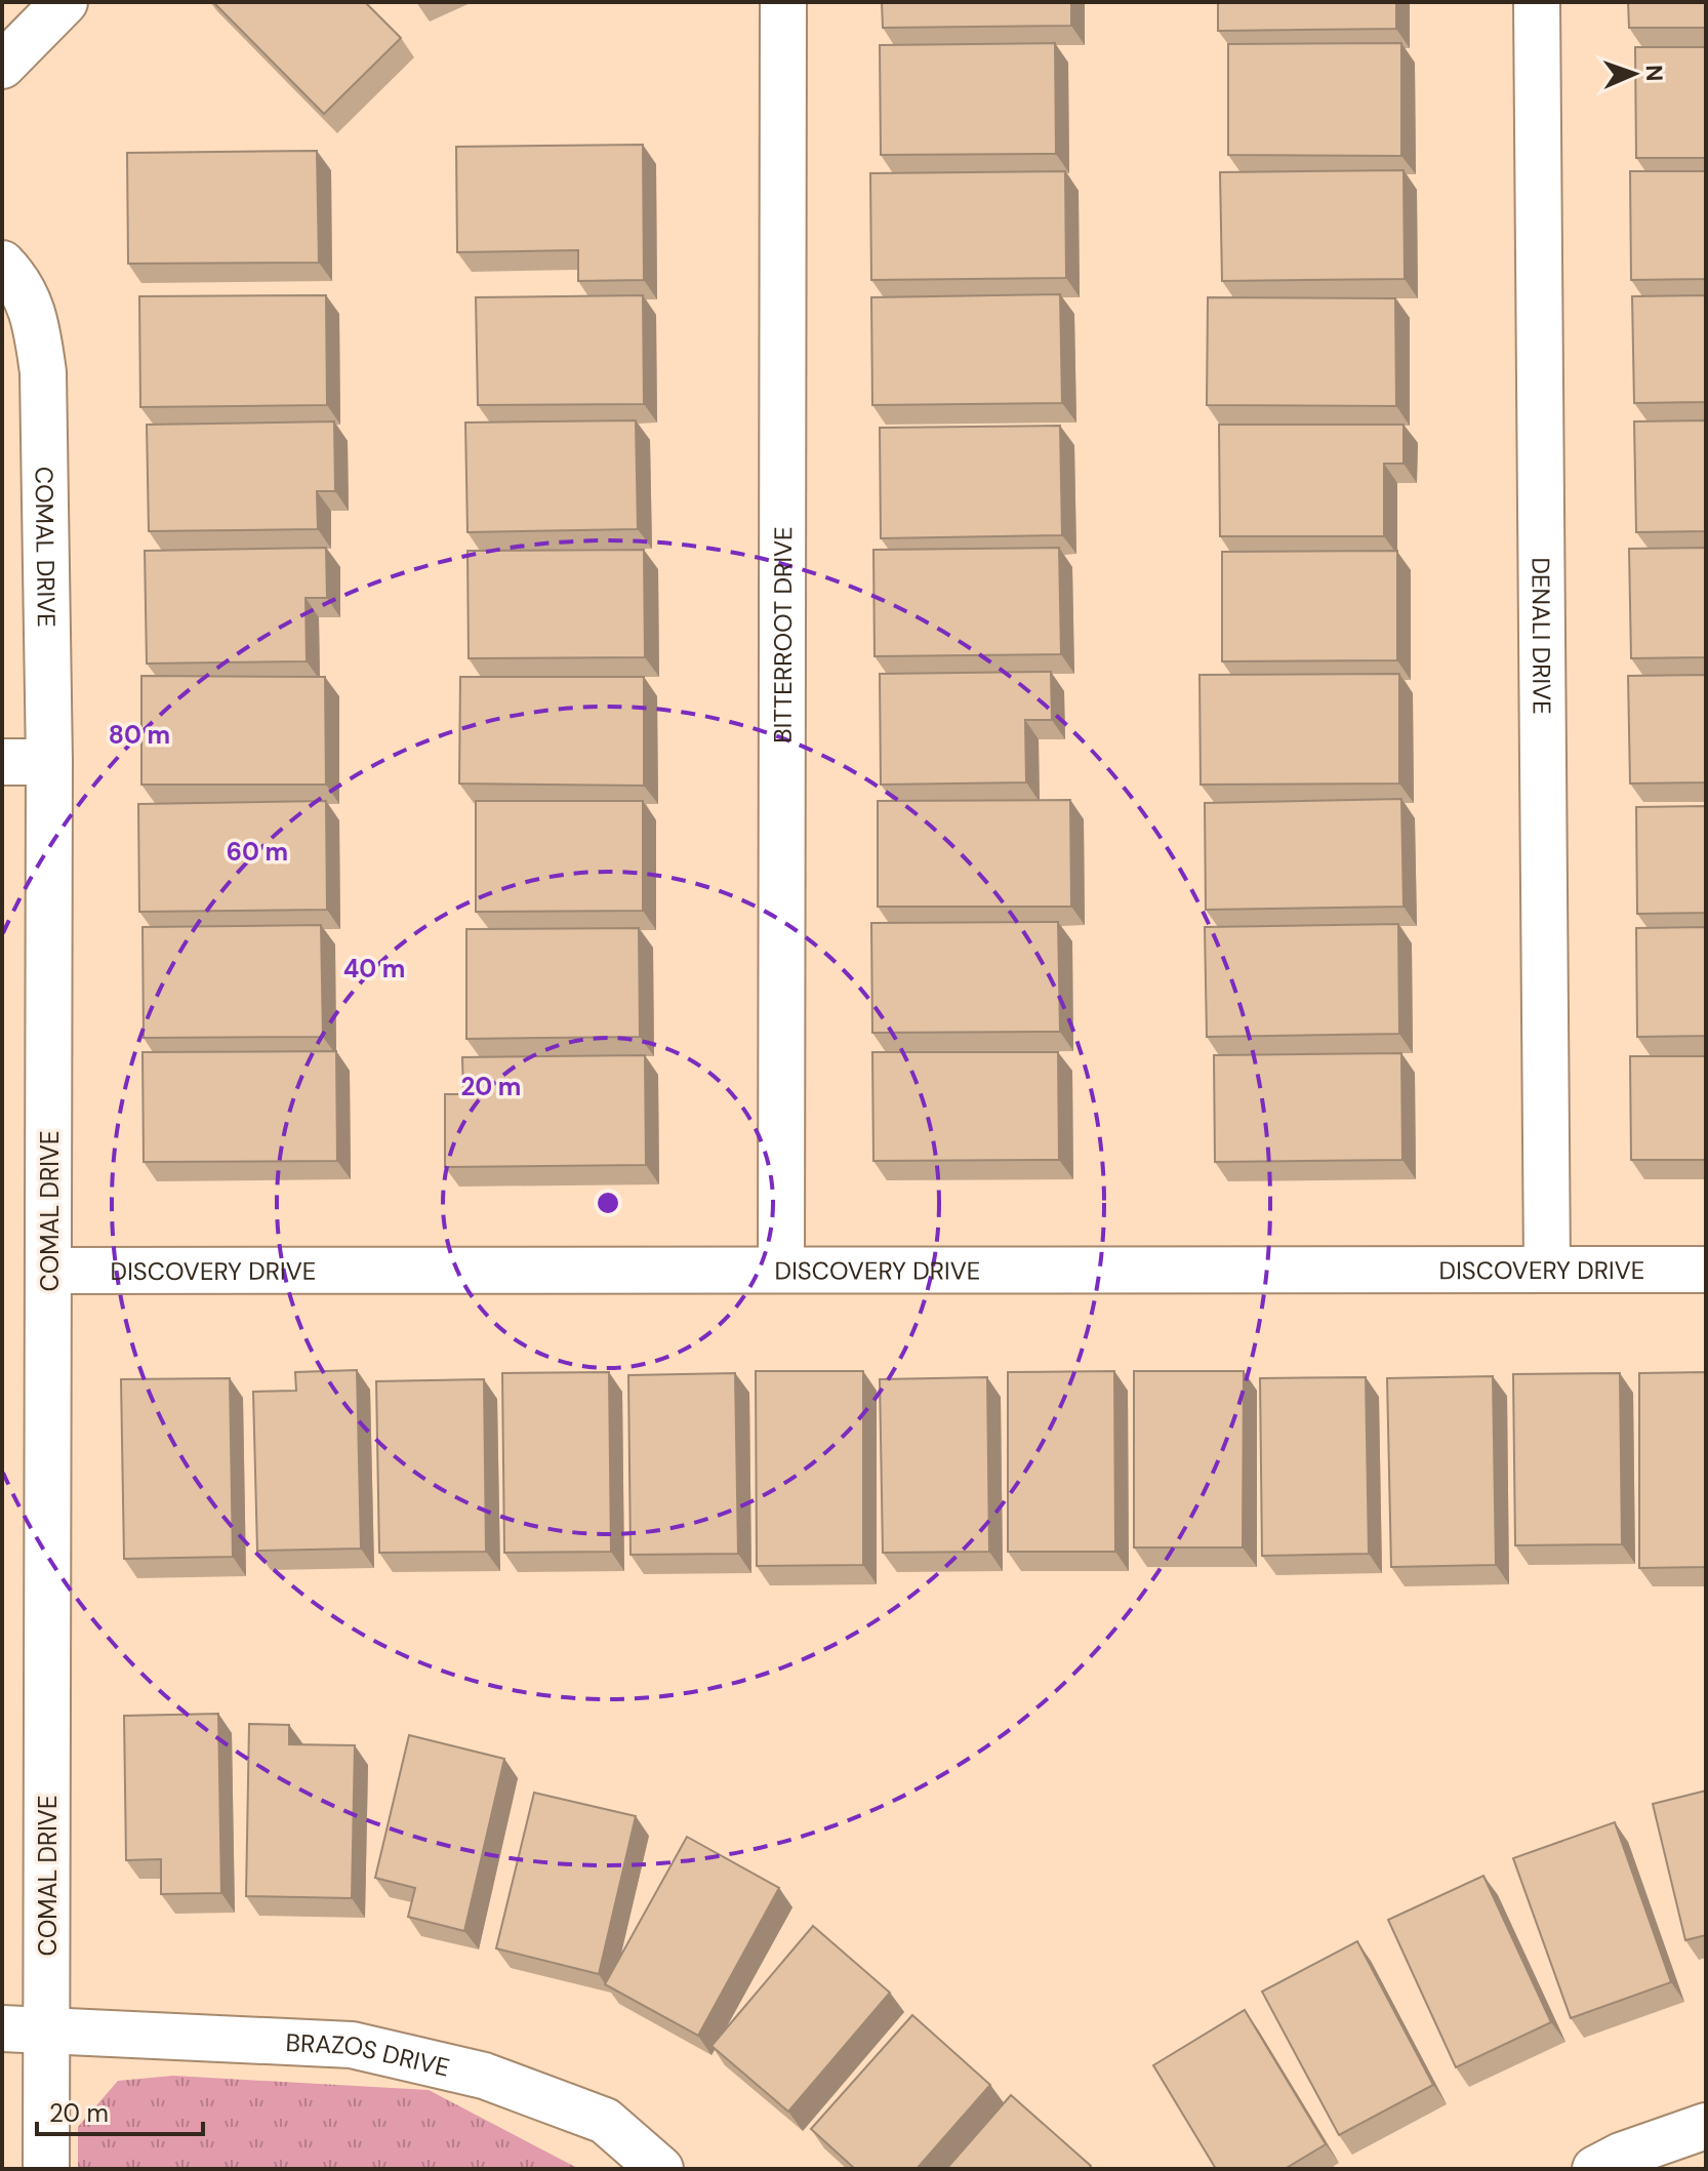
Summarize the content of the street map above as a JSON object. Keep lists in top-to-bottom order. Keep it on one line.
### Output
{"streets":{"street":["COMAL DRIVE","DENALI DRIVE","BITTERROOT DRIVE","DISCOVERY DRIVE","BRAZOS DRIVE"]},"crossings":[["COMAL DRIVE","DISCOVERY DRIVE"],["COMAL DRIVE","BRAZOS DRIVE"],["DENALI DRIVE","DISCOVERY DRIVE"],["BITTERROOT DRIVE","DISCOVERY DRIVE"]],"scale_bar":"20 m","north":"right","rings":["80 m","60 m","40 m","20 m"]}
